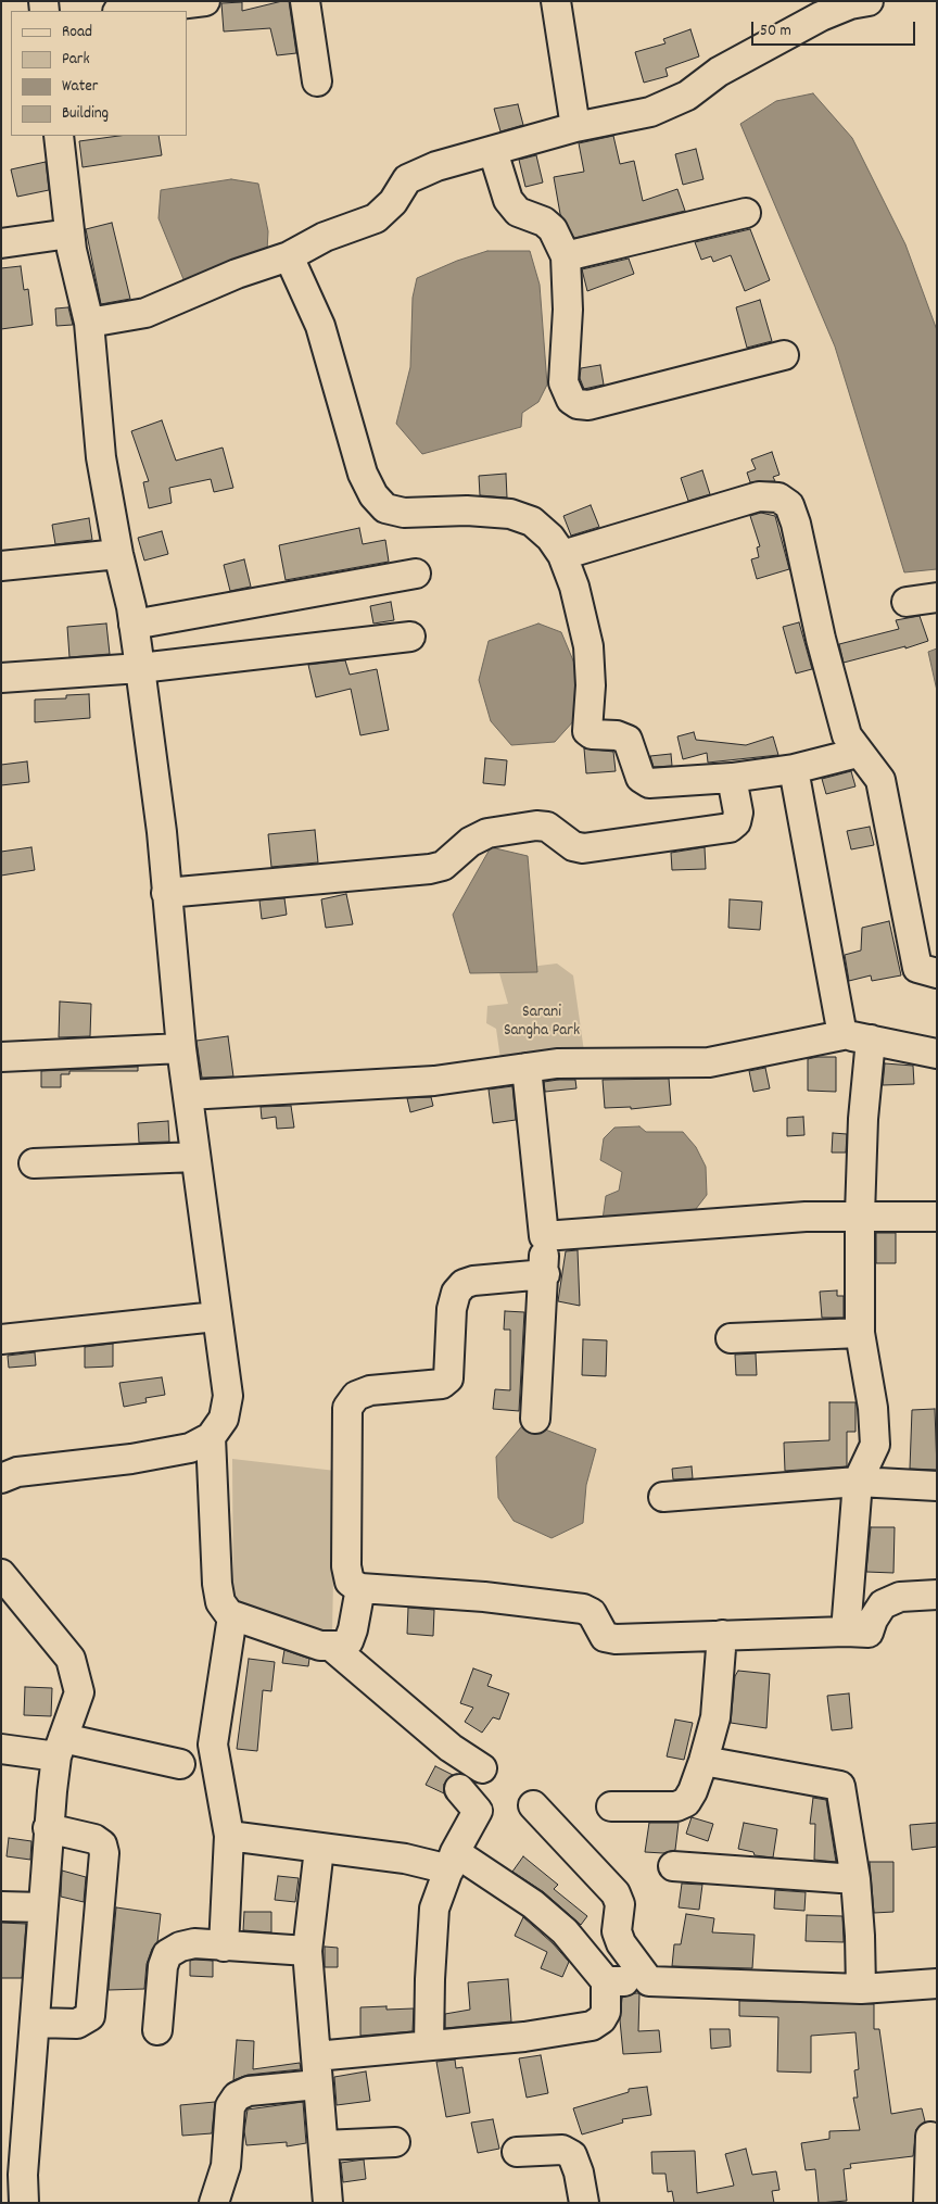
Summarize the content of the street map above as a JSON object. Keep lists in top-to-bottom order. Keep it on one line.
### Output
{"parks":["Sarani Sangha Park"],"legend":["Road","Park","Water","Building"],"scale_bar":"50 m"}
